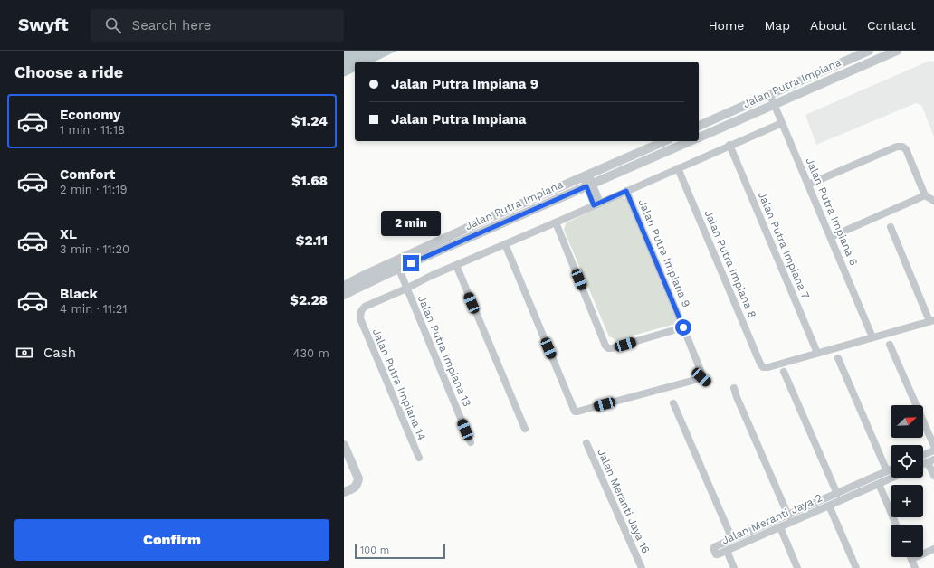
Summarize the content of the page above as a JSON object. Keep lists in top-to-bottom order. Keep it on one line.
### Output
{"streets":{"street":["Jalan Putra Impiana","Jalan Putra Impiana 6","Jalan Putra Impiana 7","Jalan Putra Impiana 9","Jalan Putra Impiana 8","Jalan Putra Impiana 13","Jalan Putra Impiana 14","Jalan Meranti Jaya 16","Jalan Meranti Jaya 2"]},"crossings":[["Jalan Putra Impiana","Jalan Putra Impiana 6"],["Jalan Putra Impiana","Jalan Putra Impiana 13"],["Jalan Putra Impiana 7","Jalan Putra Impiana 8"],["Jalan Putra Impiana 13","Jalan Putra Impiana 14"]],"scale_bar":"100 m","north":"top right","page":{"header":"Swyft","search":"Search here","nav":["Home","Map","About","Contact"],"heading":"Choose a ride","banner":["Jalan Putra Impiana 9","Jalan Putra Impiana"],"list":[{"name":"Economy","note":"1 min · 11:18","value":"$1.24"},{"name":"Comfort","note":"2 min · 11:19","value":"$1.68"},{"name":"XL","note":"3 min · 11:20","value":"$2.11"},{"name":"Black","note":"4 min · 11:21","value":"$2.28"}],"bubble":"2 min","pay":["Cash","430 m"],"map_buttons":["+","−"],"buttons":"Confirm","scale":"100 m"}}
